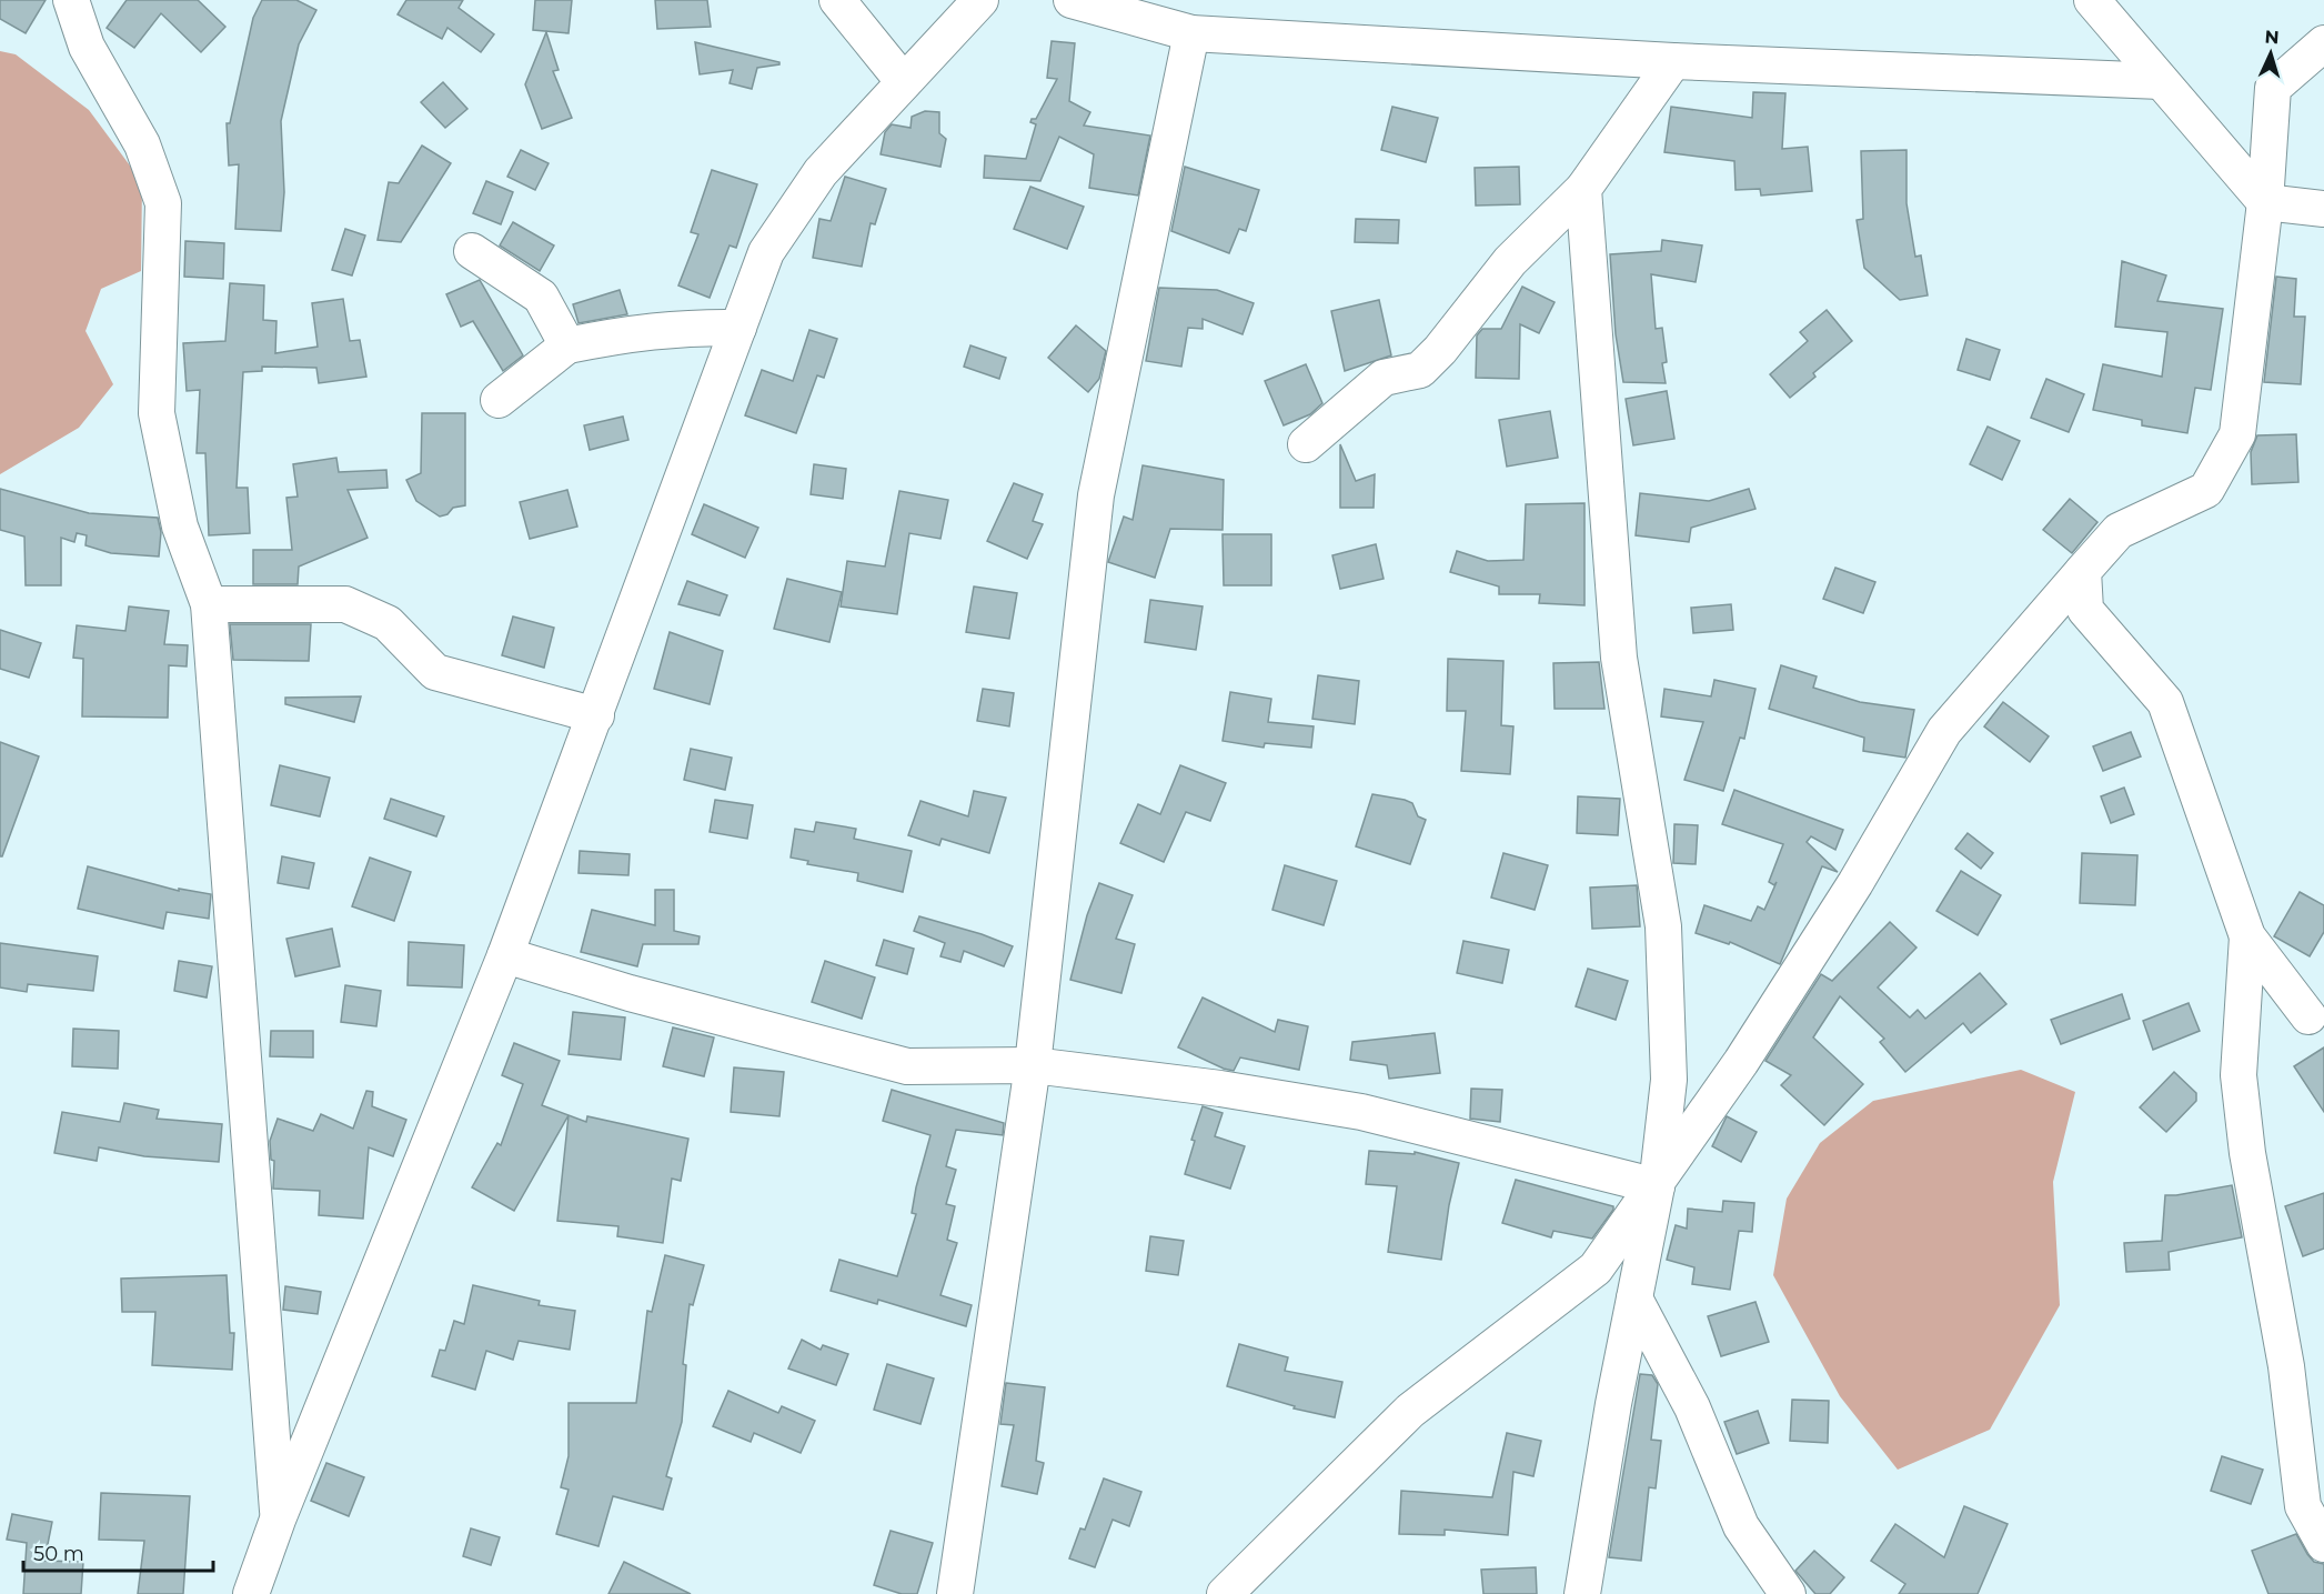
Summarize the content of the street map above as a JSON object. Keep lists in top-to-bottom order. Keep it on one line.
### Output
{"scale_bar":"50 m","north":"top"}
